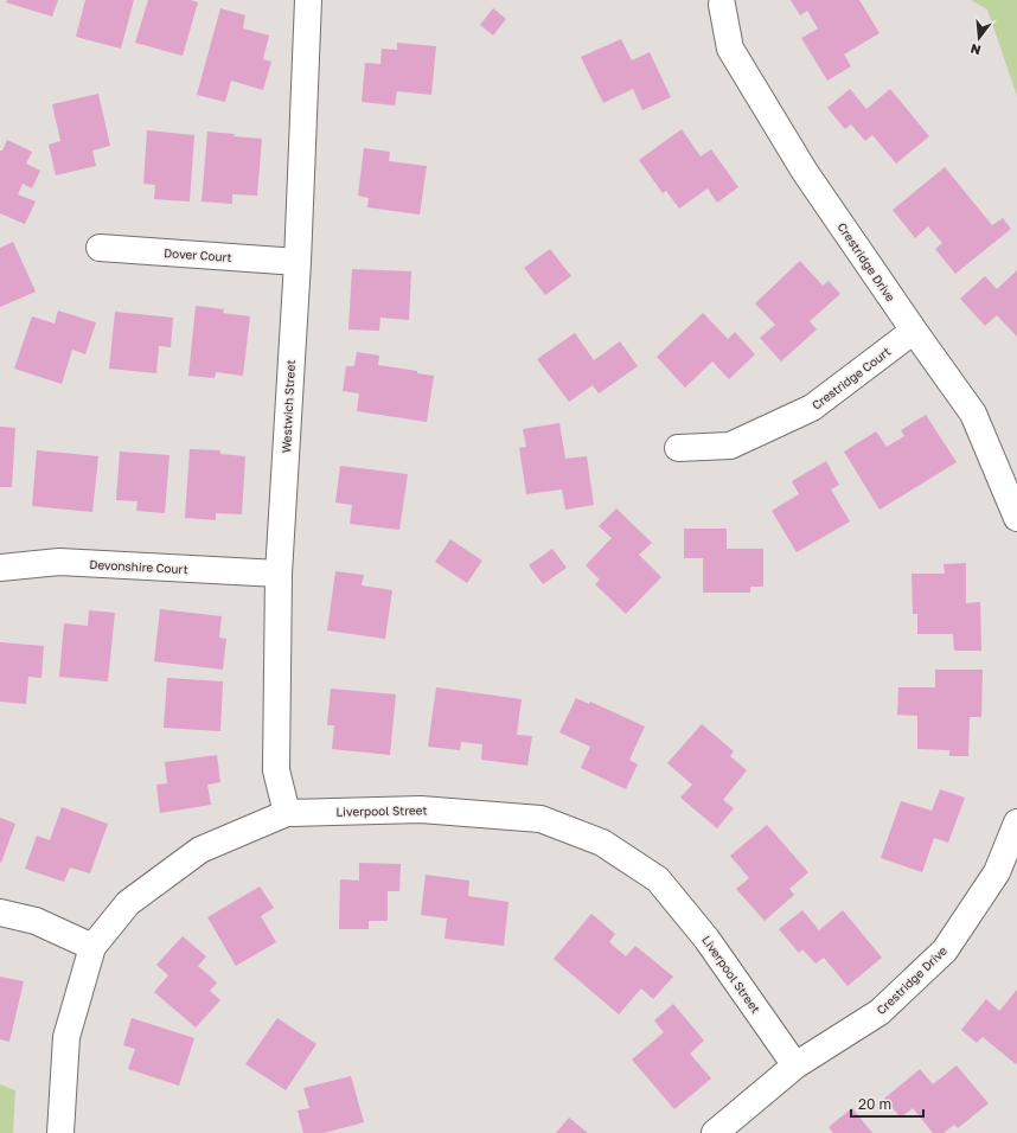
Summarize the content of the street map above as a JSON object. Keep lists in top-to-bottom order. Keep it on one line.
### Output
{"streets":{"street":["Dover Court","Crestridge Drive","Crestridge Court","Westwich Street","Devonshire Court","Liverpool Street"]},"crossings":[["Dover Court","Westwich Street"],["Crestridge Drive","Crestridge Court"],["Crestridge Drive","Liverpool Street"],["Westwich Street","Devonshire Court"],["Westwich Street","Liverpool Street"]],"scale_bar":"20 m","north":"bottom"}
